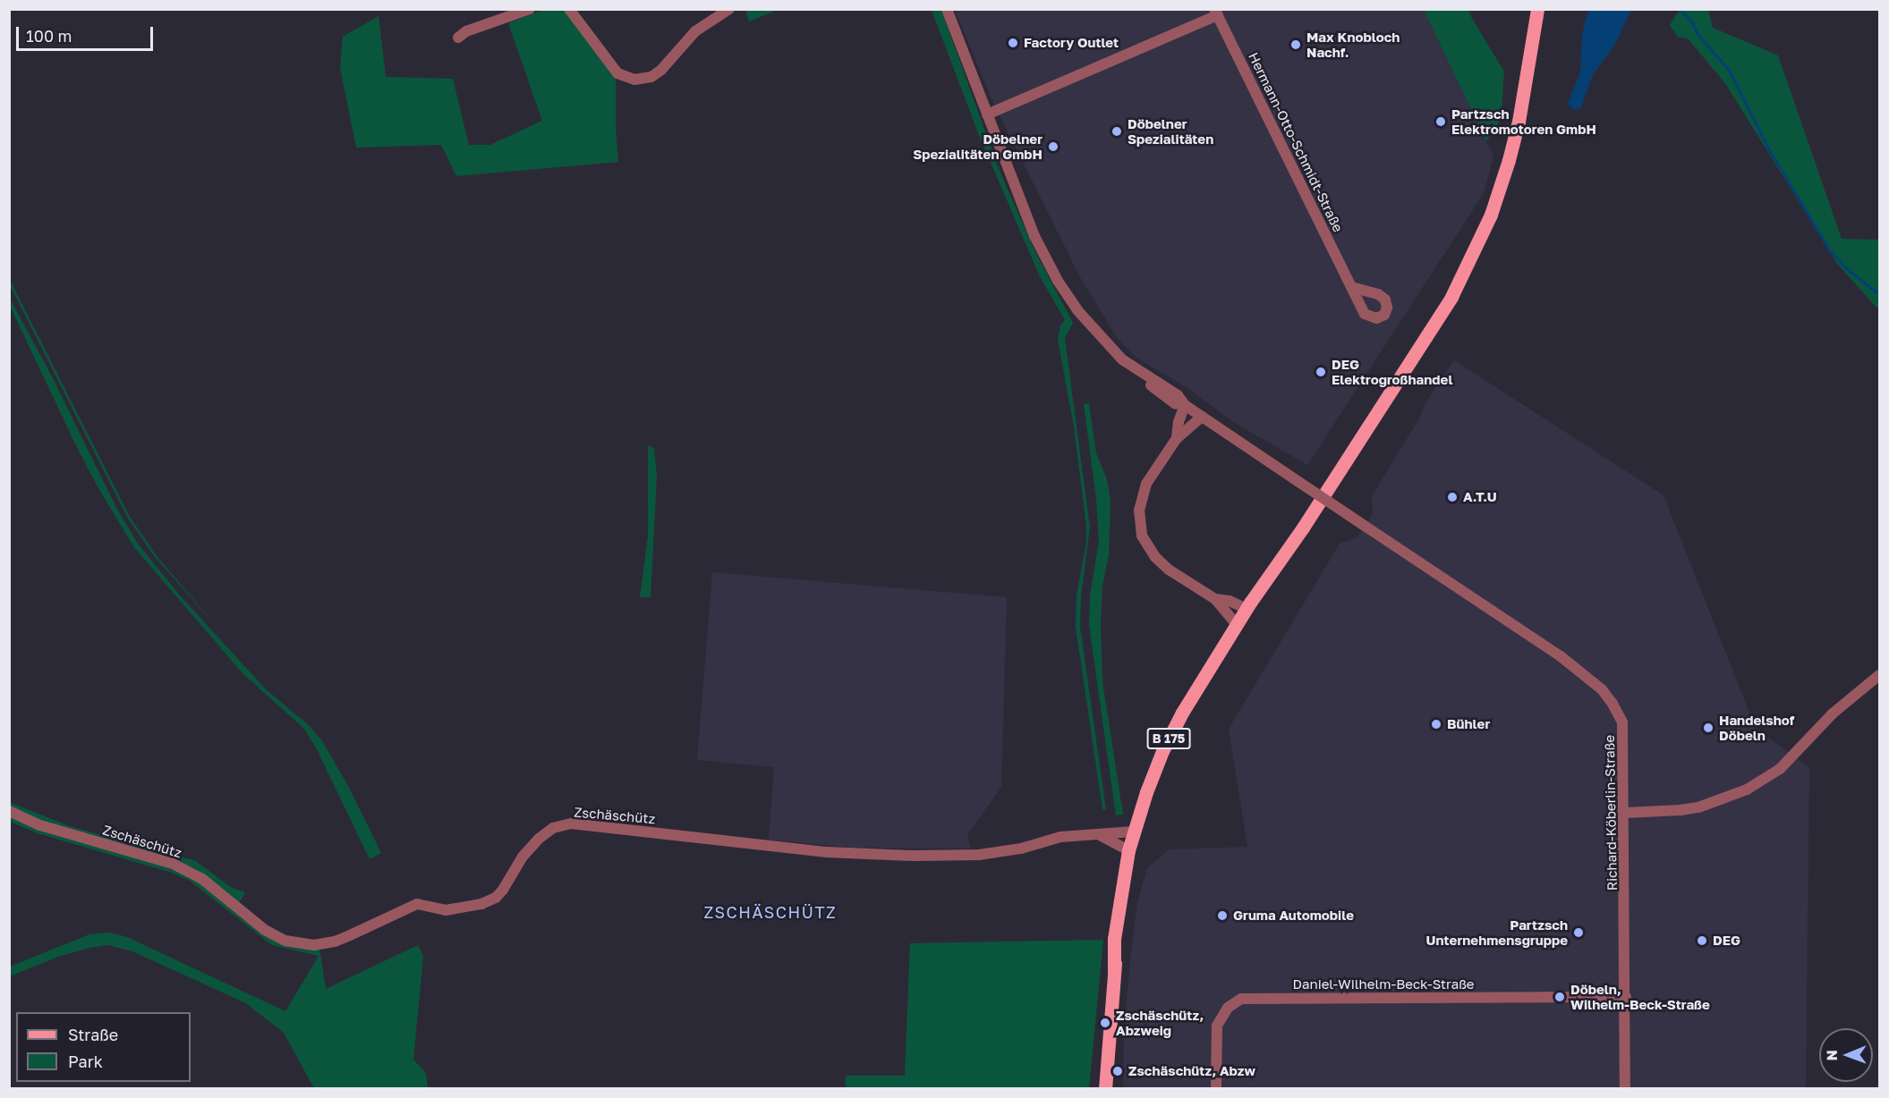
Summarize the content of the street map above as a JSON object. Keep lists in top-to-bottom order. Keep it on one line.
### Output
{"streets":{"main road":["B 175"],"street":["Hermann-Otto-Schmidt-Straße","Richard-Köberlin-Straße","Zschäschütz","Daniel-Wilhelm-Beck-Straße"]},"crossings":[["B 175","Zschäschütz"],["Richard-Köberlin-Straße","Daniel-Wilhelm-Beck-Straße"]],"districts":["ZSCHÄSCHÜTZ"],"places":["Factory Outlet","Max Knobloch Nachf.","Partzsch Elektromotoren GmbH","Döbelner Spezialitäten","Döbelner Spezialitäten GmbH","DEG Elektrogroßhandel","A.T.U","Bühler","Handelshof Döbeln","Gruma Automobile","Partzsch Unternehmensgruppe","DEG","Döbeln, Wilhelm-Beck-Straße","Zschäschütz, Abzweig","Zschäschütz, Abzw"],"legend":["Straße","Park"],"scale_bar":"100 m","north":"left"}
